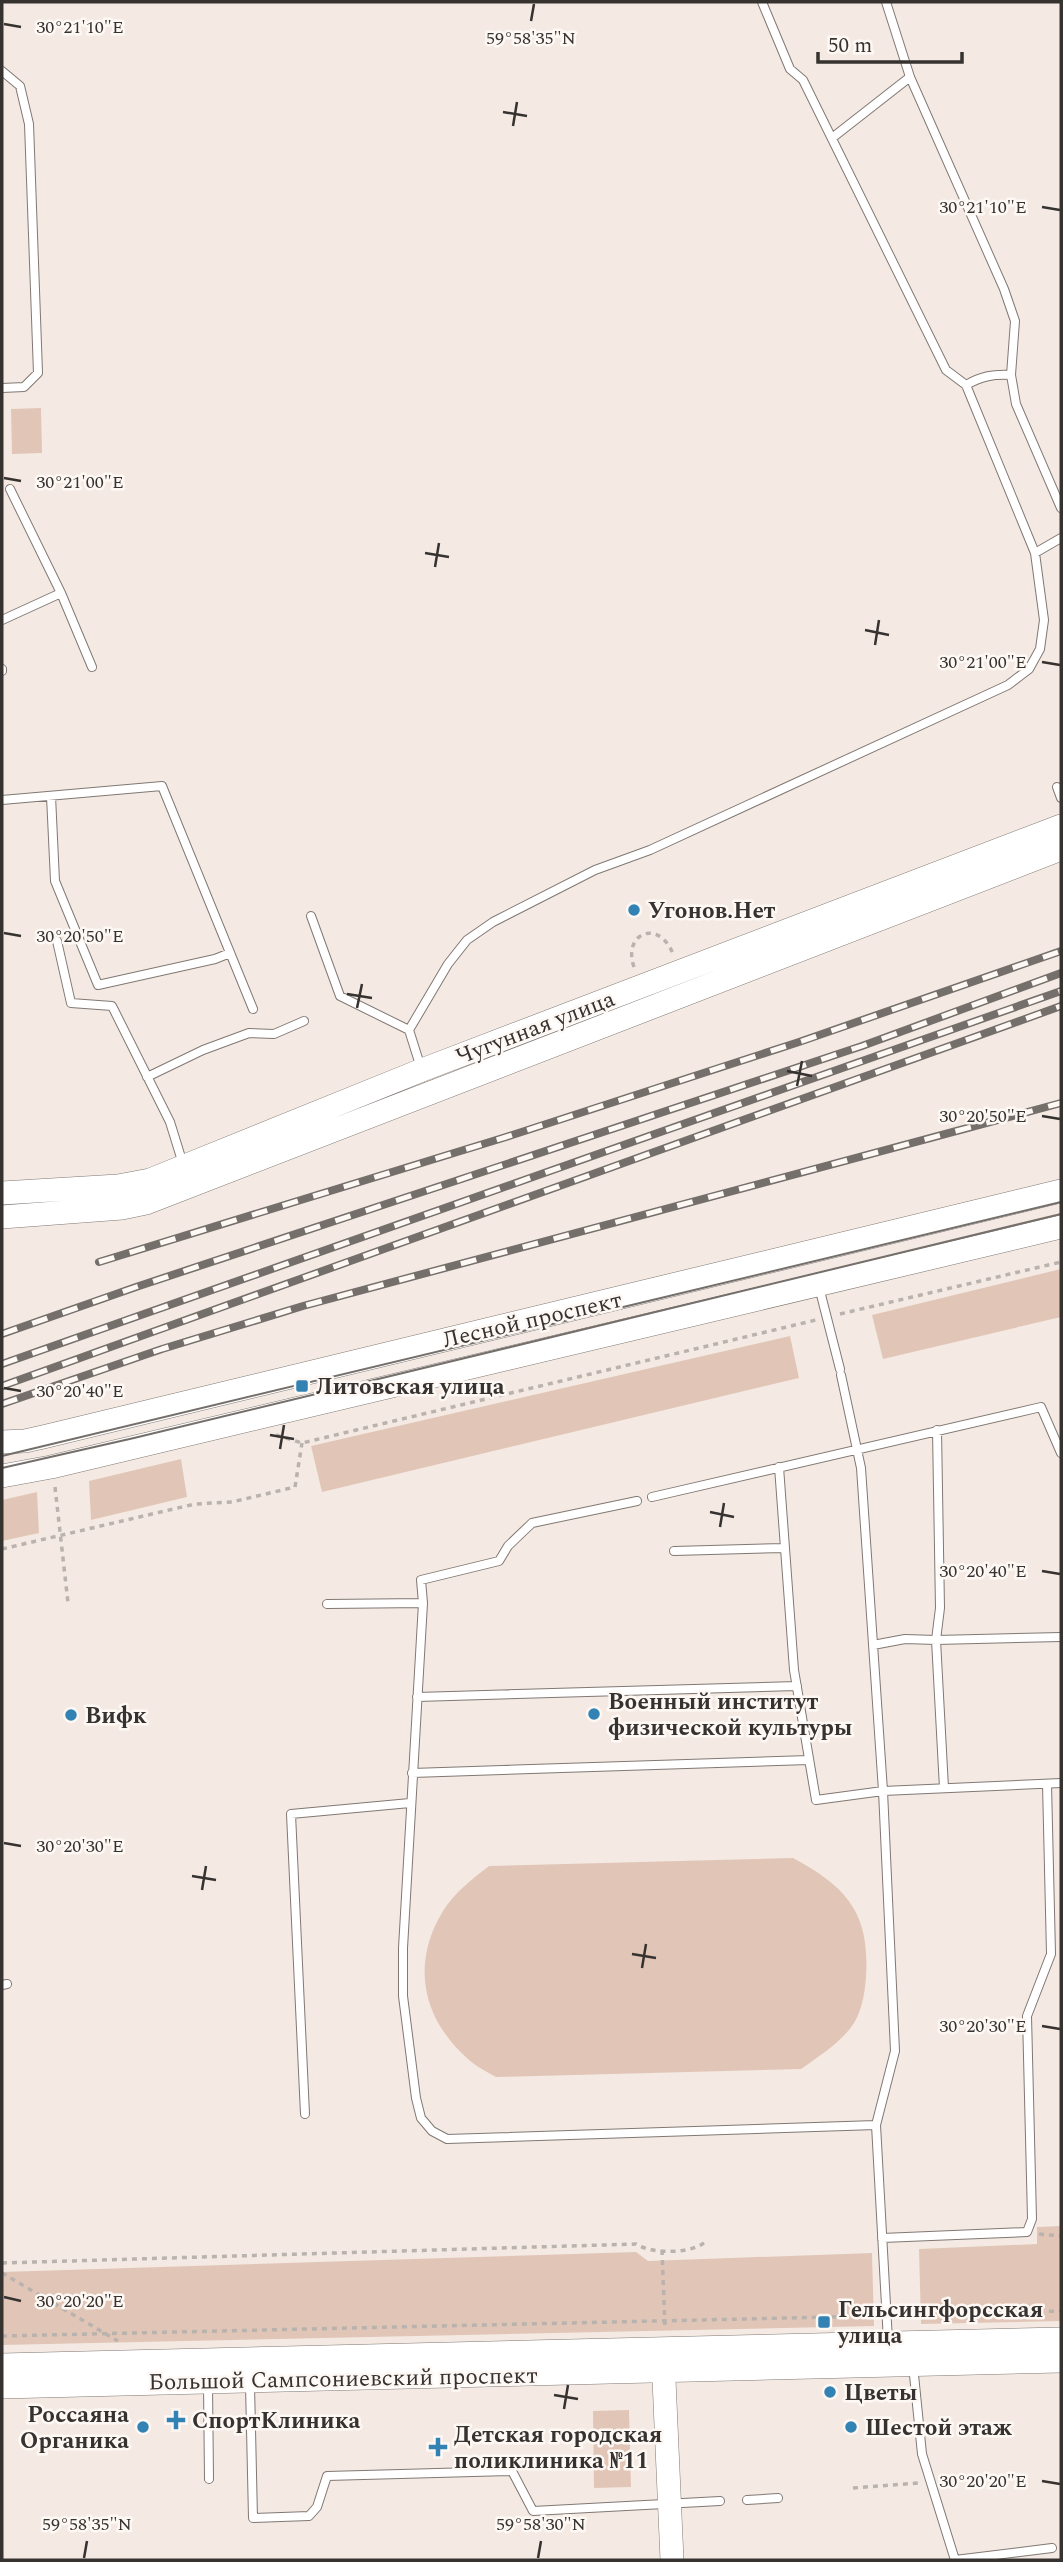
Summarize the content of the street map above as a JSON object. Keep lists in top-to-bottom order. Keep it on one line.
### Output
{"streets":{"main road":["Чугунная улица","Лесной проспект","Большой Сампсониевский проспект"]},"places":{"other":["Угонов.Нет","Военный институт физической культуры","Вифк","Цветы","Россаяна Органика","Шестой этаж"],"transit":["Литовская улица","Гельсингфорсская улица"],"health":["СпортКлиника","Детская городская поликлиника №11"]},"scale_bar":"50 m","coordinates":["30°21'10\"E","59°58'35\"N","30°21'00\"E","30°20'50\"E","30°20'40\"E","30°20'30\"E","30°20'20\"E","59°58'30\"N"]}
